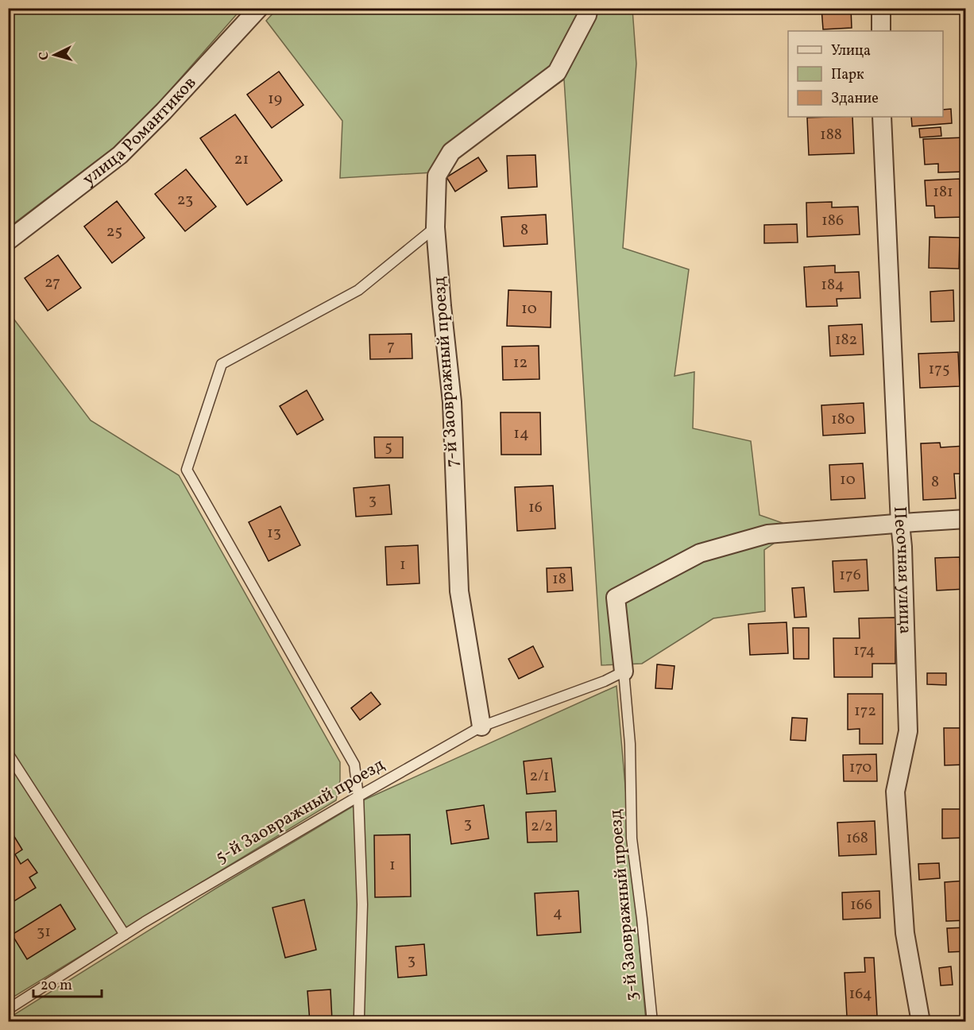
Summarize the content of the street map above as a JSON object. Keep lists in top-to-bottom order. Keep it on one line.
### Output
{"streets":{"street":["улица Романтиков","7-й Заовражный проезд","Песочная улица"],"lane":["5-й Заовражный проезд","3-й Заовражный проезд"]},"crossings":[["7-й Заовражный проезд","5-й Заовражный проезд"],["5-й Заовражный проезд","3-й Заовражный проезд"]],"house_numbers":["19","188","21","181","23","186","8","25","27","184","10","182","7","12","175","180","14","5","10","8","3","16","13","1","176","18","174","172","170","2/1","3","2/2","168","1","166","4","31","3","164"],"legend":["Улица","Парк","Здание"],"scale_bar":"20 m","north":"left"}
